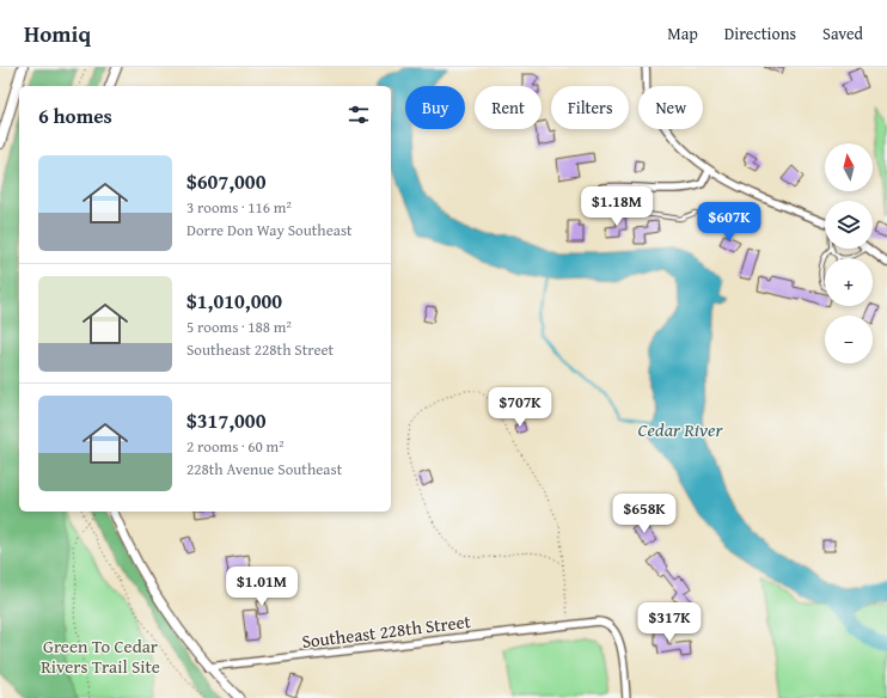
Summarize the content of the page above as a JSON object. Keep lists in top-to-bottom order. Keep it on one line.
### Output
{"streets":{"street":["Southeast 228th Street"]},"water":["Cedar River"],"parks":["Green To Cedar Rivers Trail Site"],"north":"top","page":{"header":"Homiq","nav":["Map","Directions","Saved"],"chip":["Buy","Rent","Filters","New"],"heading":"6 homes","map_buttons":["+","−"],"list":[{"name":"$607,000","note":"3 rooms · 116 m² · Dorre Don Way Southeast"},{"name":"$1,010,000","note":"5 rooms · 188 m² · Southeast 228th Street"},{"name":"$317,000","note":"2 rooms · 60 m² · 228th Avenue Southeast"}],"price":["$1.18M","$607K","$707K","$658K","$1.01M","$317K"]}}
